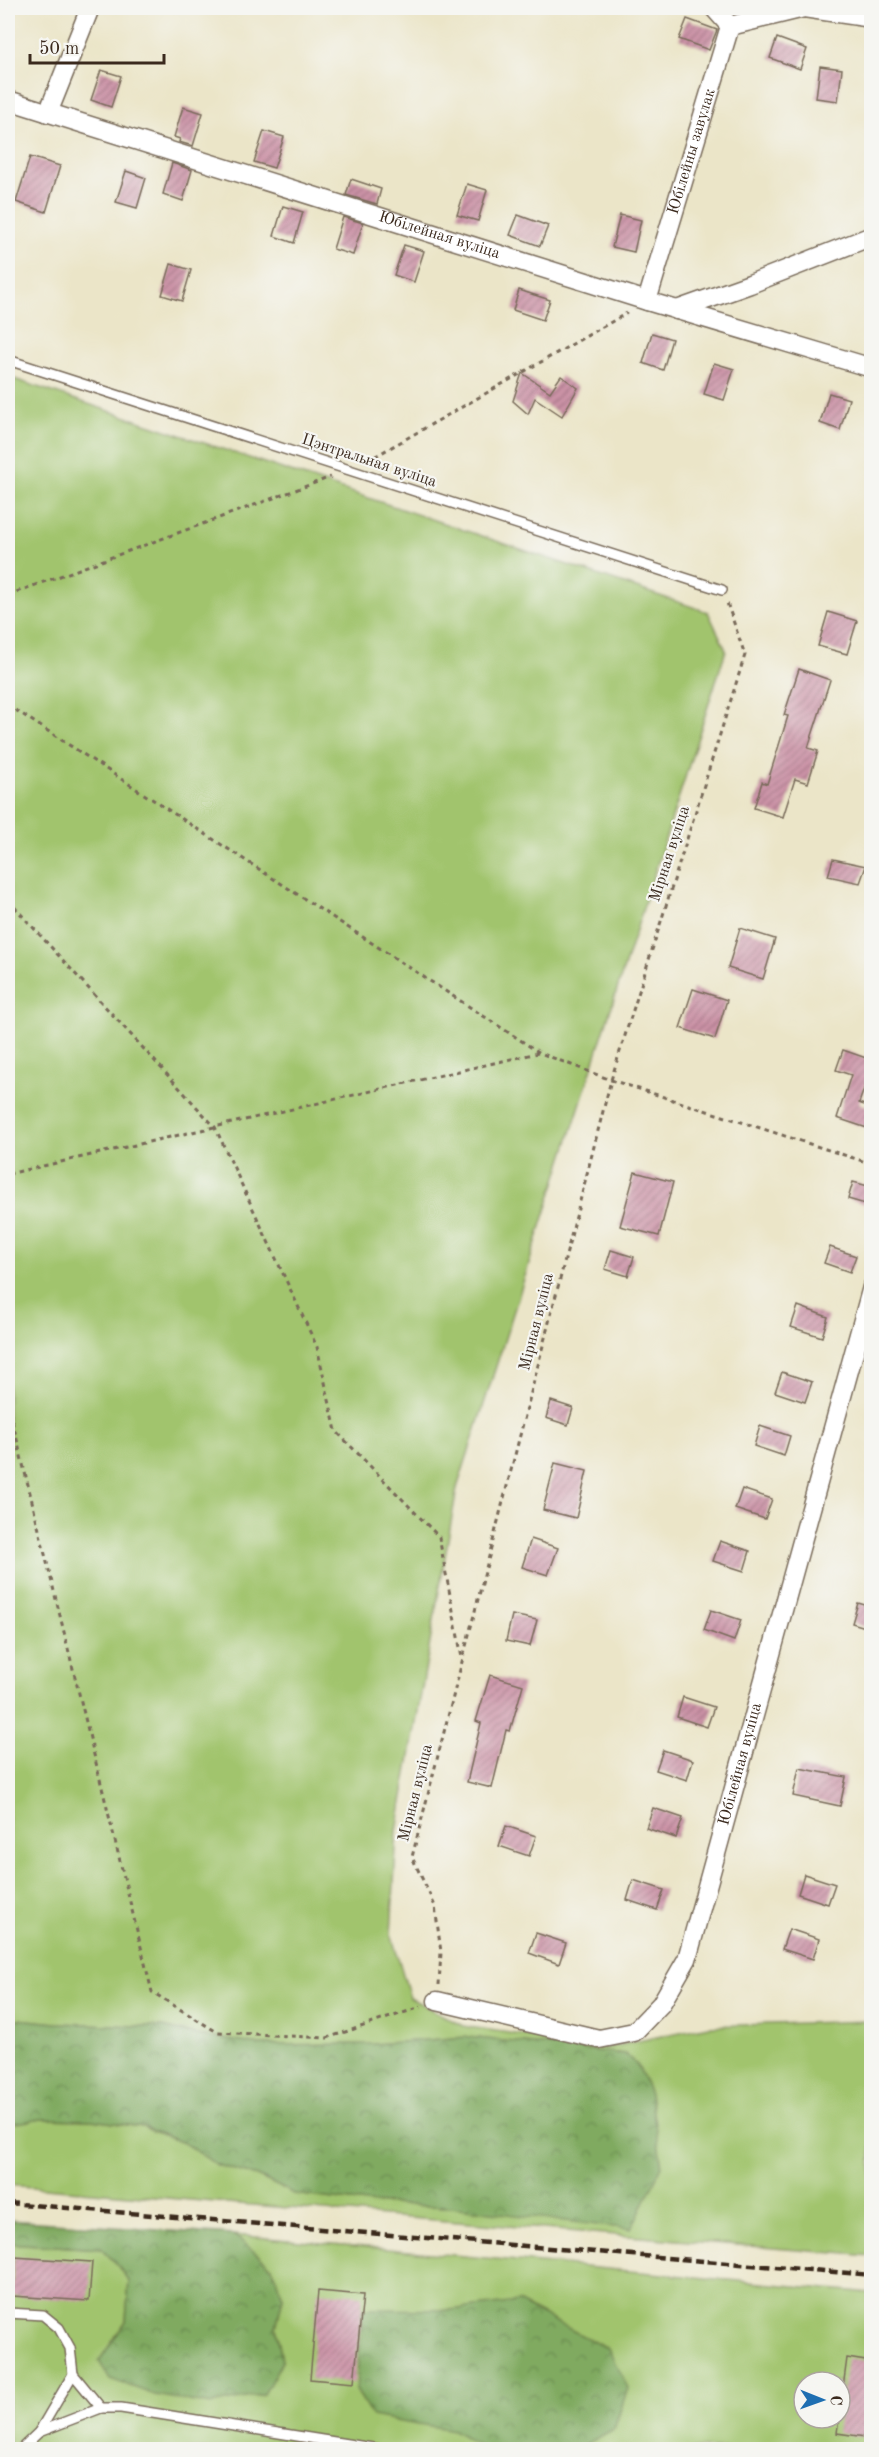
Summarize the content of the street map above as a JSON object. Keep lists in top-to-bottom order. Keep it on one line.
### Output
{"streets":{"street":["Юбілейны завулак","Юбілейная вуліца"],"lane":["Цэнтральная вуліца"],"path":["Мірная вуліца"]},"crossings":[["Юбілейны завулак","Юбілейная вуліца"],["Юбілейная вуліца","Мірная вуліца"],["Цэнтральная вуліца","Мірная вуліца"]],"scale_bar":"50 m","north":"right"}
